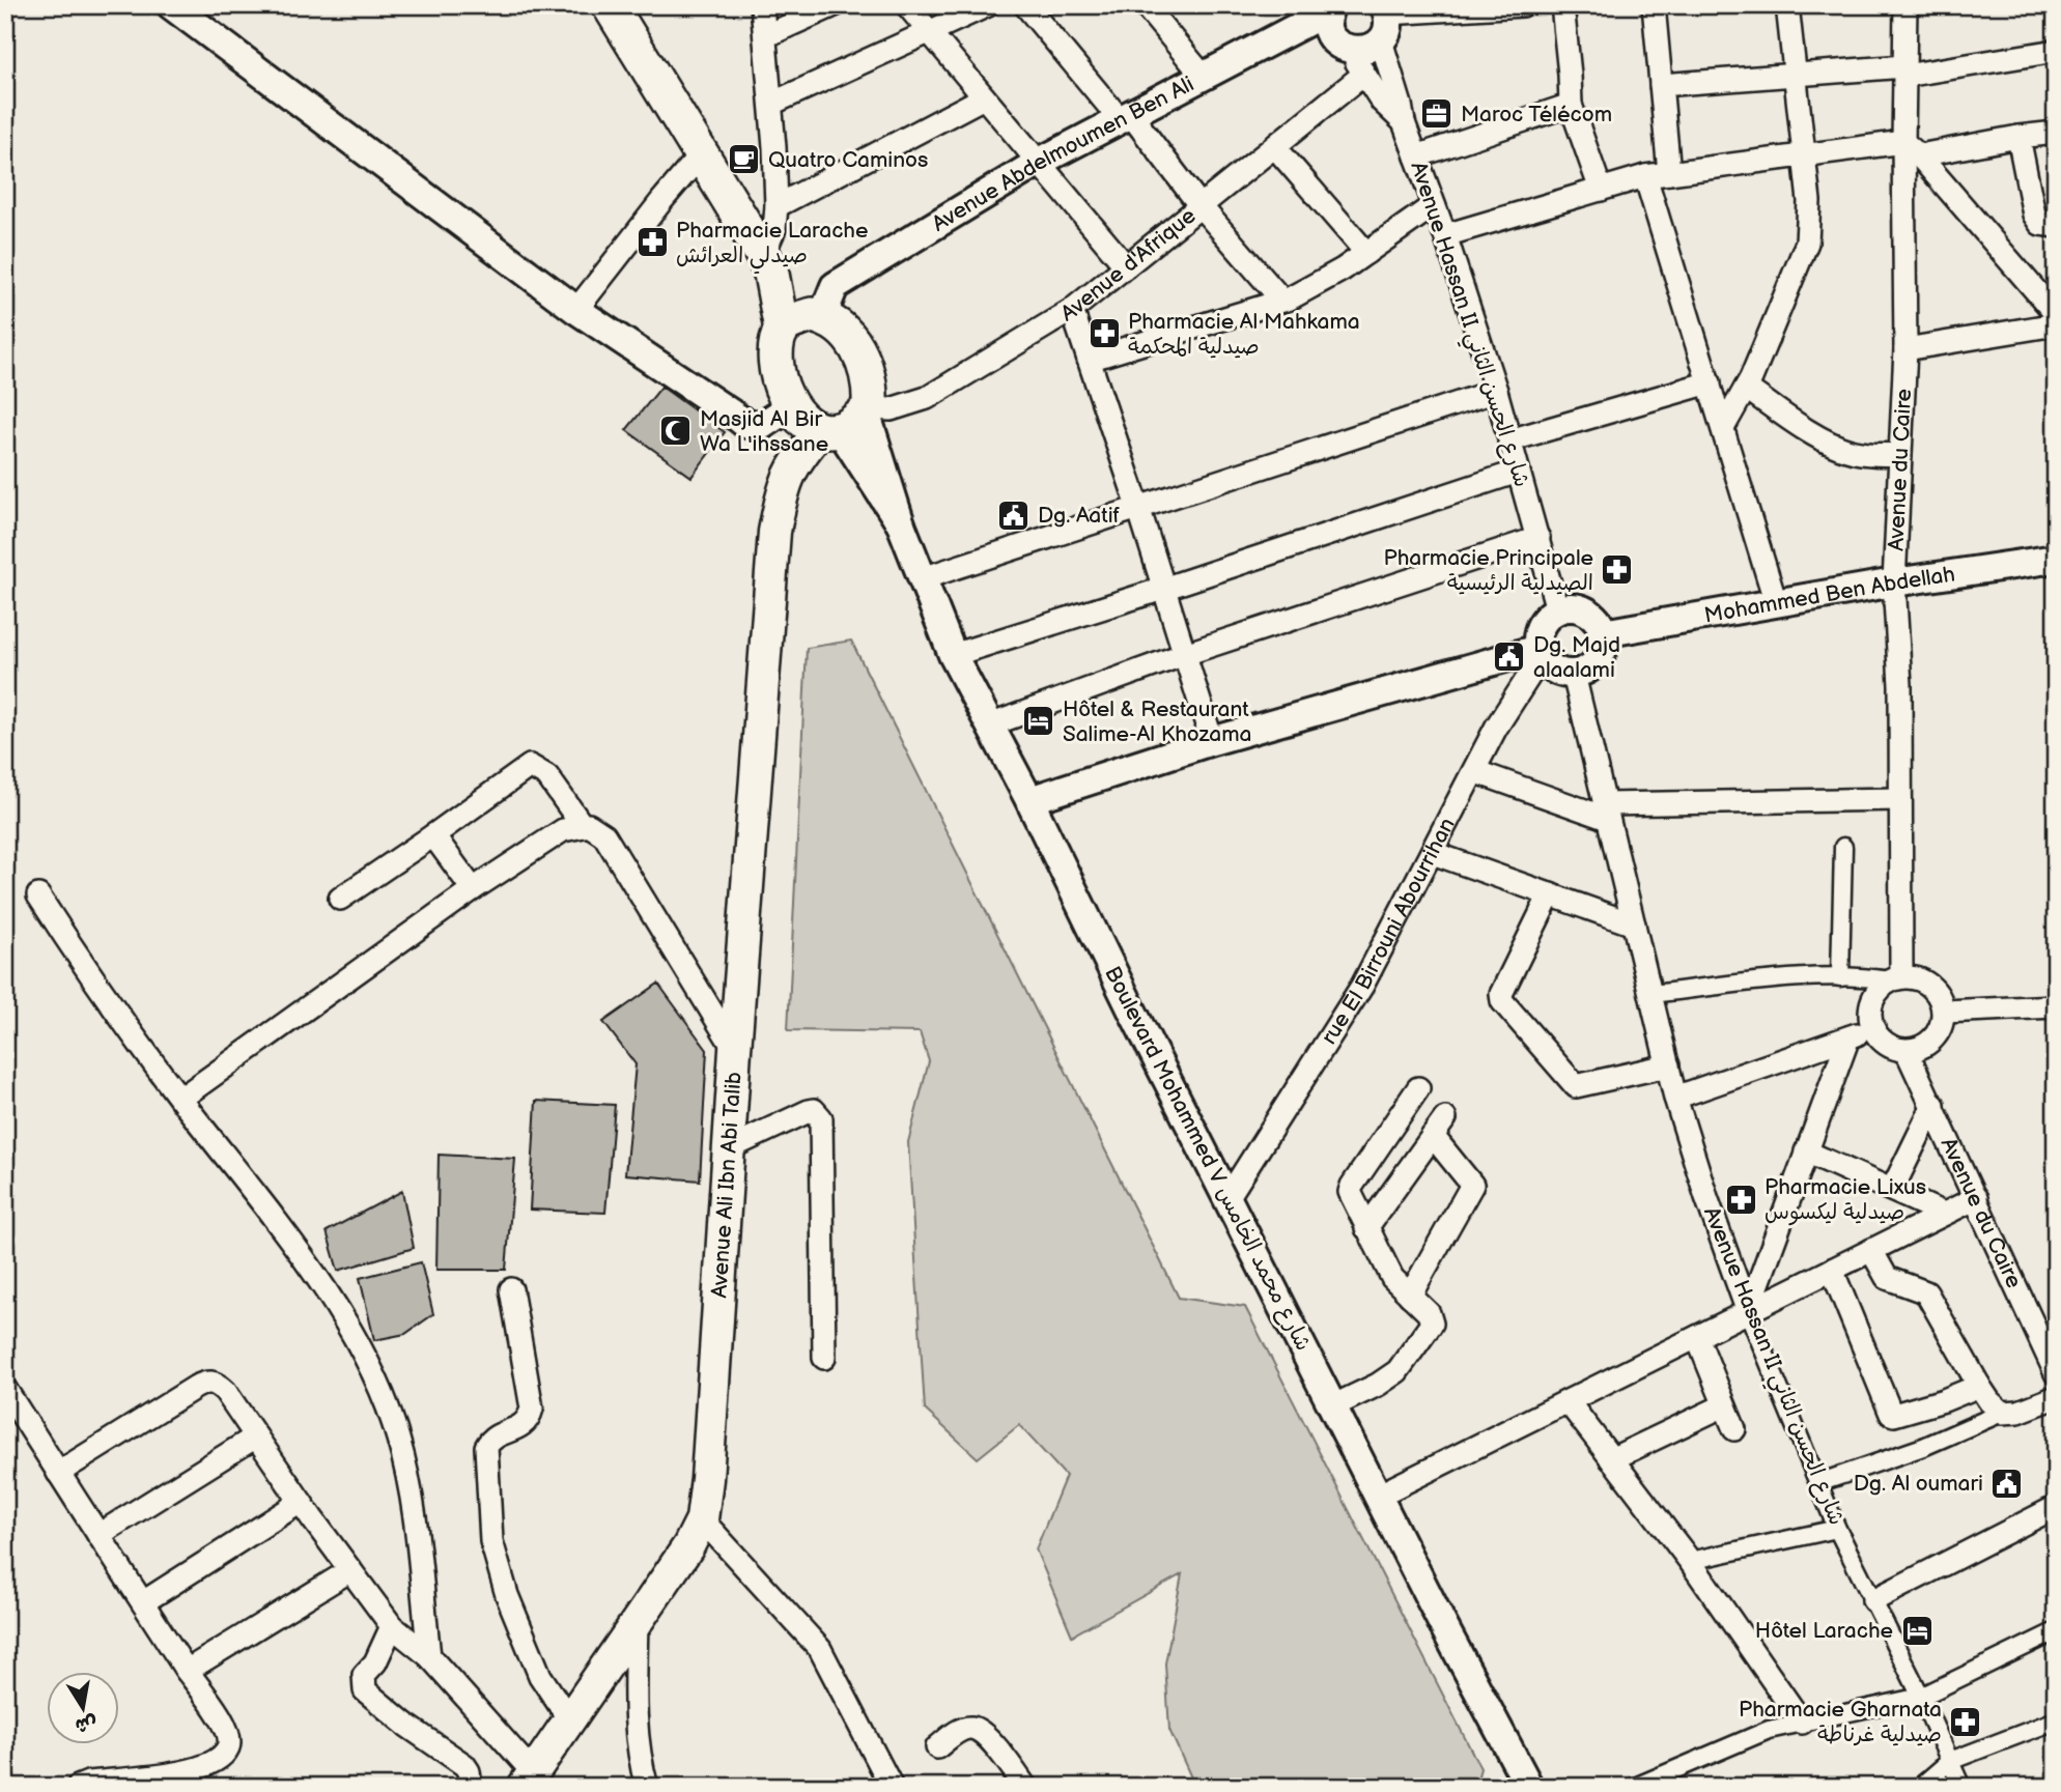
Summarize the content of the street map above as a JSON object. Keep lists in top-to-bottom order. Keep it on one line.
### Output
{"streets":{"main road":["Avenue Ali Ibn Abi Talib"],"street":["Avenue Abdelmoumen Ben Ali","Avenue d'Afrique","Avenue Hassan II شارع الحسن الثاني","Avenue du Caire","Mohammed Ben Abdellah","rue El Birrouni Abourrihan","Boulevard Mohammed V شارع محمد الخامس"]},"crossings":[["Avenue Abdelmoumen Ben Ali","Avenue d'Afrique"],["Avenue Abdelmoumen Ben Ali","Boulevard Mohammed V شارع محمد الخامس"],["Avenue Abdelmoumen Ben Ali","Avenue Ali Ibn Abi Talib"],["Avenue d'Afrique","Boulevard Mohammed V شارع محمد الخامس"],["Avenue d'Afrique","Avenue Ali Ibn Abi Talib"],["Avenue Hassan II شارع الحسن الثاني","Mohammed Ben Abdellah"],["Avenue Hassan II شارع الحسن الثاني","rue El Birrouni Abourrihan"],["Avenue du Caire","Mohammed Ben Abdellah"],["Mohammed Ben Abdellah","rue El Birrouni Abourrihan"],["rue El Birrouni Abourrihan","Boulevard Mohammed V شارع محمد الخامس"],["Boulevard Mohammed V شارع محمد الخامس","Avenue Ali Ibn Abi Talib"]],"places":{"office":["Maroc Télécom"],"cafe":["Quatro Caminos"],"pharmacy":["Pharmacie Larache صيدلي العرائش","Pharmacie Al Mahkama صيدلية المحكمة","Pharmacie Principale الصيدلية الرئيسية","Pharmacie Lixus صيدلية ليكسوس","Pharmacie Gharnata صيدلية غرناطة"],"mosque":["Masjid Al Bir Wa L'ihssane"],"public building":["Dg. Aatif","Dg. Majd alaalami","Dg. Al oumari"],"hotel":["Hôtel & Restaurant Salime-Al Khozama","Hôtel Larache"]},"north":"bottom"}
